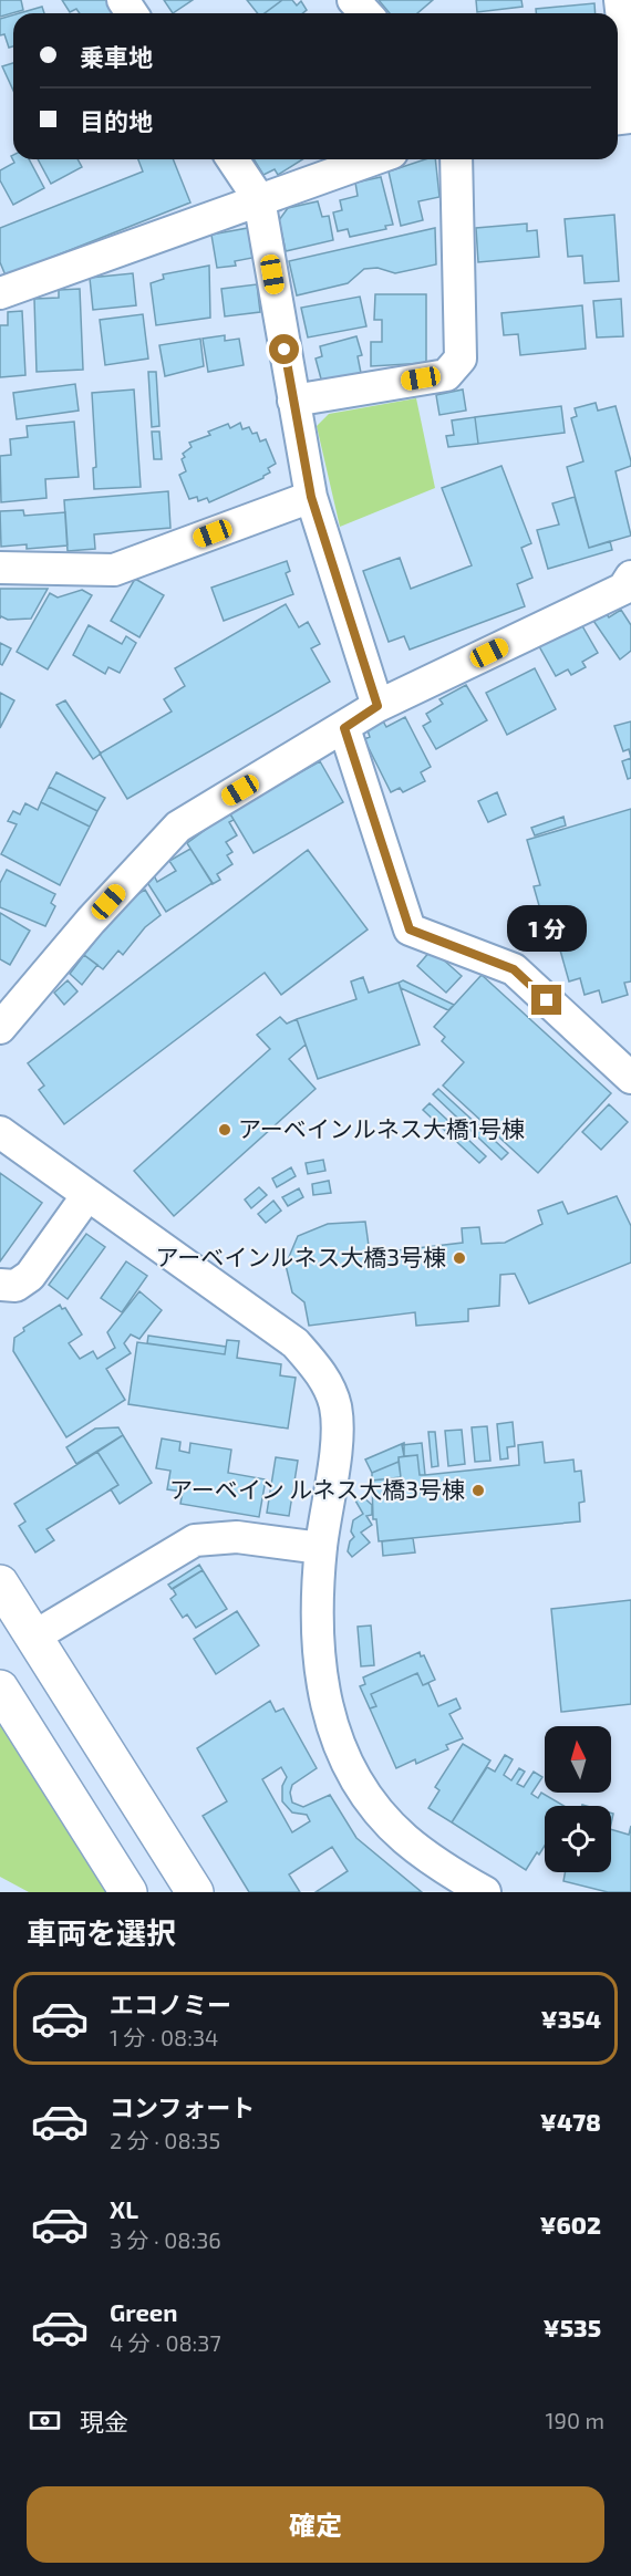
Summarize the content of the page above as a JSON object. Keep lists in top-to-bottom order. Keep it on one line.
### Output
{"places":["アーベインルネス大橋1号棟","アーベインルネス大橋3号棟","アーベイン ルネス大橋3号棟"],"north":"top","page":{"banner":["乗車地","目的地"],"bubble":"1 分","heading":"車両を選択","list":[{"name":"エコノミー","note":"1 分 · 08:34","value":"¥354"},{"name":"コンフォート","note":"2 分 · 08:35","value":"¥478"},{"name":"XL","note":"3 分 · 08:36","value":"¥602"},{"name":"Green","note":"4 分 · 08:37","value":"¥535"}],"pay":["現金","190 m"],"buttons":"確定"}}
